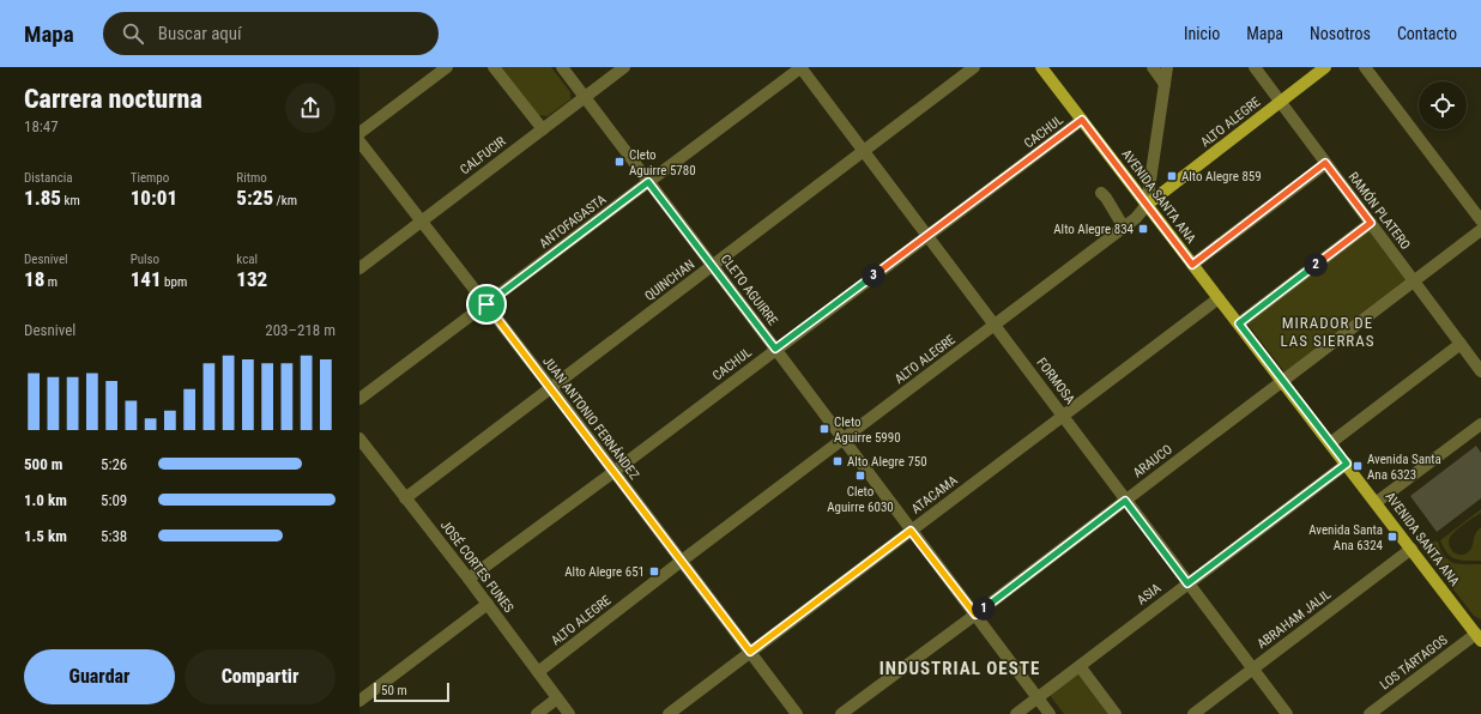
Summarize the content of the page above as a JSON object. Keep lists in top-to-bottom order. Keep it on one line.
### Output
{"streets":{"main road":["ALTO ALEGRE","AVENIDA SANTA ANA"],"street":["CACHUL","CALFUCIR","RAMÓN PLATERO","ANTOFAGASTA","QUINCHAN","CLETO AGUIRRE","FORMOSA","JUAN ANTONIO FERNÁNDEZ","ARAUCO","ATACAMA","JOSÉ CORTES FUNES","ASIA","ABRAHAM JALIL","LOS TÁRTAGOS"]},"crossings":[["ALTO ALEGRE","AVENIDA SANTA ANA"],["ALTO ALEGRE","RAMÓN PLATERO"],["ALTO ALEGRE","CLETO AGUIRRE"],["ALTO ALEGRE","FORMOSA"],["ALTO ALEGRE","JUAN ANTONIO FERNÁNDEZ"],["ALTO ALEGRE","JOSÉ CORTES FUNES"],["CACHUL","AVENIDA SANTA ANA"],["CACHUL","CLETO AGUIRRE"],["CACHUL","FORMOSA"],["CACHUL","JUAN ANTONIO FERNÁNDEZ"],["CACHUL","JOSÉ CORTES FUNES"],["CALFUCIR","CLETO AGUIRRE"],["CALFUCIR","JUAN ANTONIO FERNÁNDEZ"],["AVENIDA SANTA ANA","ARAUCO"],["AVENIDA SANTA ANA","ATACAMA"],["AVENIDA SANTA ANA","ASIA"],["AVENIDA SANTA ANA","ABRAHAM JALIL"],["AVENIDA SANTA ANA","LOS TÁRTAGOS"],["RAMÓN PLATERO","ARAUCO"],["ANTOFAGASTA","CLETO AGUIRRE"],["ANTOFAGASTA","FORMOSA"],["ANTOFAGASTA","JUAN ANTONIO FERNÁNDEZ"],["QUINCHAN","CLETO AGUIRRE"],["QUINCHAN","FORMOSA"],["QUINCHAN","JUAN ANTONIO FERNÁNDEZ"],["QUINCHAN","JOSÉ CORTES FUNES"],["CLETO AGUIRRE","ARAUCO"],["CLETO AGUIRRE","ATACAMA"],["CLETO AGUIRRE","ASIA"],["FORMOSA","ARAUCO"],["FORMOSA","ATACAMA"],["FORMOSA","ASIA"],["FORMOSA","ABRAHAM JALIL"],["JUAN ANTONIO FERNÁNDEZ","ATACAMA"]],"districts":["MIRADOR DE LAS SIERRAS","INDUSTRIAL OESTE"],"places":{"transit":["Cleto Aguirre 5780","Alto Alegre 859","Alto Alegre 834","Cleto Aguirre 5990","Alto Alegre 750","Avenida Santa Ana 6323","Cleto Aguirre 6030","Avenida Santa Ana 6324","Alto Alegre 651"]},"scale_bar":"50 m","page":{"header":"Mapa","search":"Buscar aquí","nav":["Inicio","Mapa","Nosotros","Contacto"],"heading":["Carrera nocturna","18:47"],"stats":[["Distancia","1.85 km"],["Tiempo","10:01"],["Ritmo","5:25 /km"],["Desnivel","18 m"],["Pulso","141 bpm"],["kcal","132"]],"pins":["2","3","1"],"chart":["Desnivel","203–218 m"],"list":[{"name":"500 m","note":"5:26"},{"name":"1.0 km","note":"5:09"},{"name":"1.5 km","note":"5:38"}],"buttons":["Guardar","Compartir"],"scale":"50 m"}}
